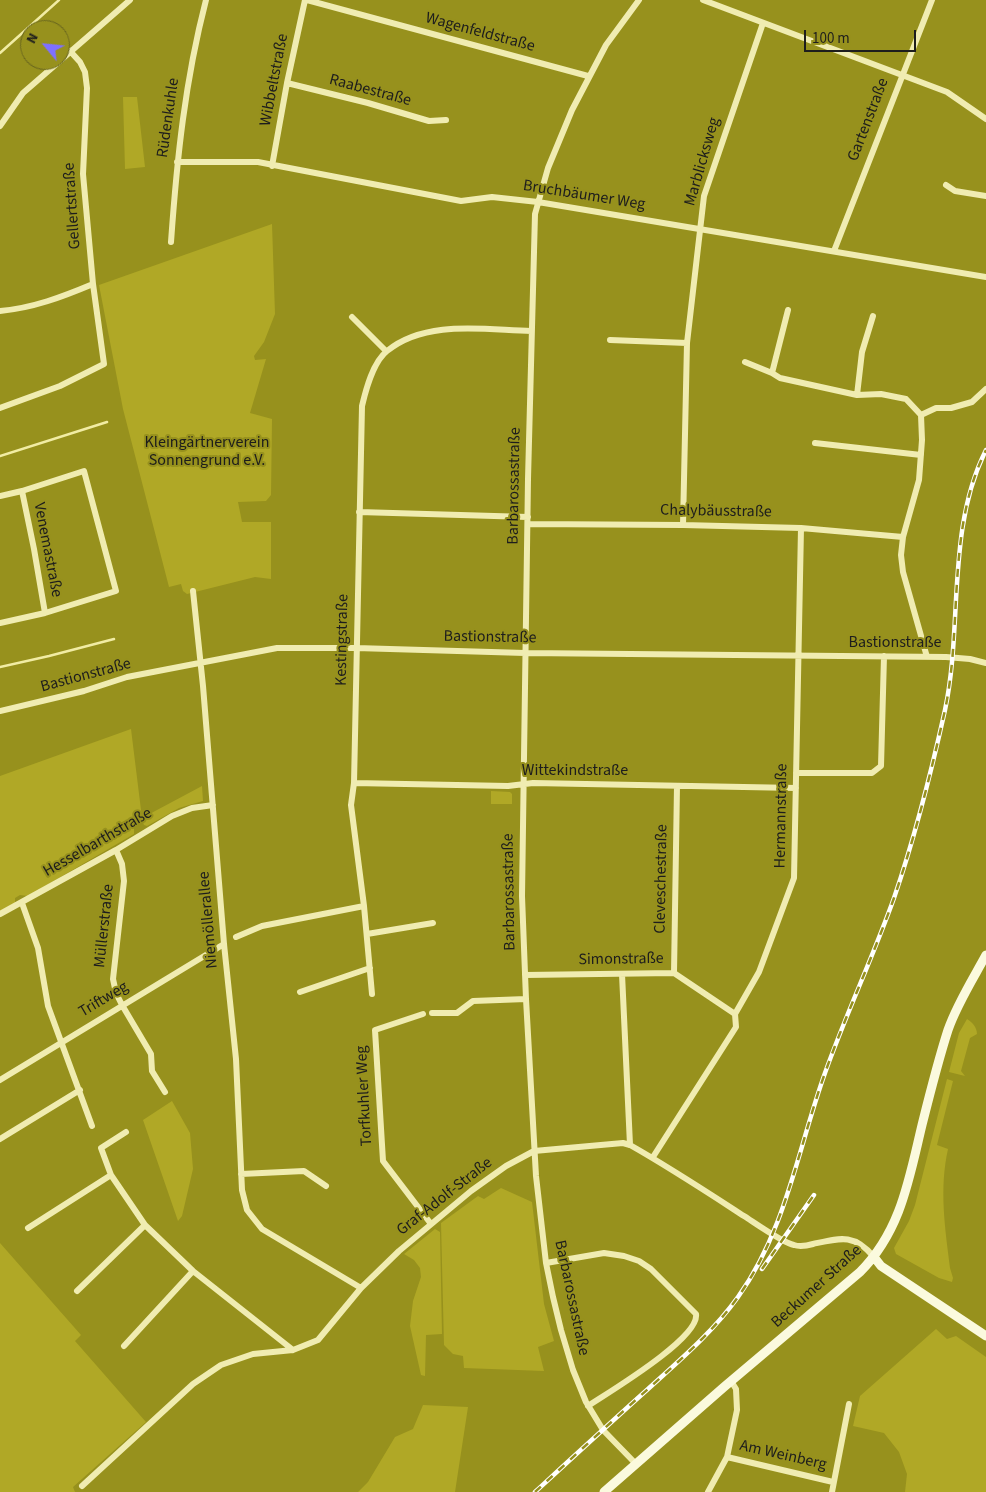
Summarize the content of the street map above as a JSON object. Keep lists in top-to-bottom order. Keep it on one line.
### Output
{"streets":{"main road":["Beckumer Straße"],"street":["Wagenfeldstraße","Wibbeltstraße","Raabestraße","Rüdenkuhle","Gartenstraße","Marblicksweg","Bruchbäumer Weg","Gellertstraße","Barbarossastraße","Chalybäusstraße","Venemastraße","Bastionstraße","Kestingstraße","Wittekindstraße","Hermannstraße","Hesselbarthstraße","Cleveschestraße","Niemöllerallee","Müllerstraße","Simonstraße","Triftweg","Torfkuhler Weg","Graf-Adolf-Straße","Am Weinberg"]},"crossings":[["Wagenfeldstraße","Wibbeltstraße"],["Wagenfeldstraße","Barbarossastraße"],["Wibbeltstraße","Raabestraße"],["Wibbeltstraße","Bruchbäumer Weg"],["Rüdenkuhle","Bruchbäumer Weg"],["Gartenstraße","Bruchbäumer Weg"],["Marblicksweg","Bruchbäumer Weg"],["Marblicksweg","Chalybäusstraße"],["Bruchbäumer Weg","Barbarossastraße"],["Barbarossastraße","Chalybäusstraße"],["Barbarossastraße","Bastionstraße"],["Barbarossastraße","Kestingstraße"],["Barbarossastraße","Wittekindstraße"],["Barbarossastraße","Simonstraße"],["Barbarossastraße","Graf-Adolf-Straße"],["Barbarossastraße","Beckumer Straße"],["Chalybäusstraße","Kestingstraße"],["Chalybäusstraße","Hermannstraße"],["Bastionstraße","Kestingstraße"],["Bastionstraße","Hermannstraße"],["Bastionstraße","Niemöllerallee"],["Kestingstraße","Wittekindstraße"],["Wittekindstraße","Hermannstraße"],["Wittekindstraße","Cleveschestraße"],["Hermannstraße","Simonstraße"],["Hermannstraße","Graf-Adolf-Straße"],["Hesselbarthstraße","Niemöllerallee"],["Hesselbarthstraße","Müllerstraße"],["Cleveschestraße","Simonstraße"],["Niemöllerallee","Triftweg"],["Niemöllerallee","Graf-Adolf-Straße"],["Müllerstraße","Triftweg"],["Torfkuhler Weg","Graf-Adolf-Straße"],["Graf-Adolf-Straße","Beckumer Straße"]],"parks":["Kleingärtnerverein Sonnengrund e.V."],"scale_bar":"100 m","north":"top left"}
